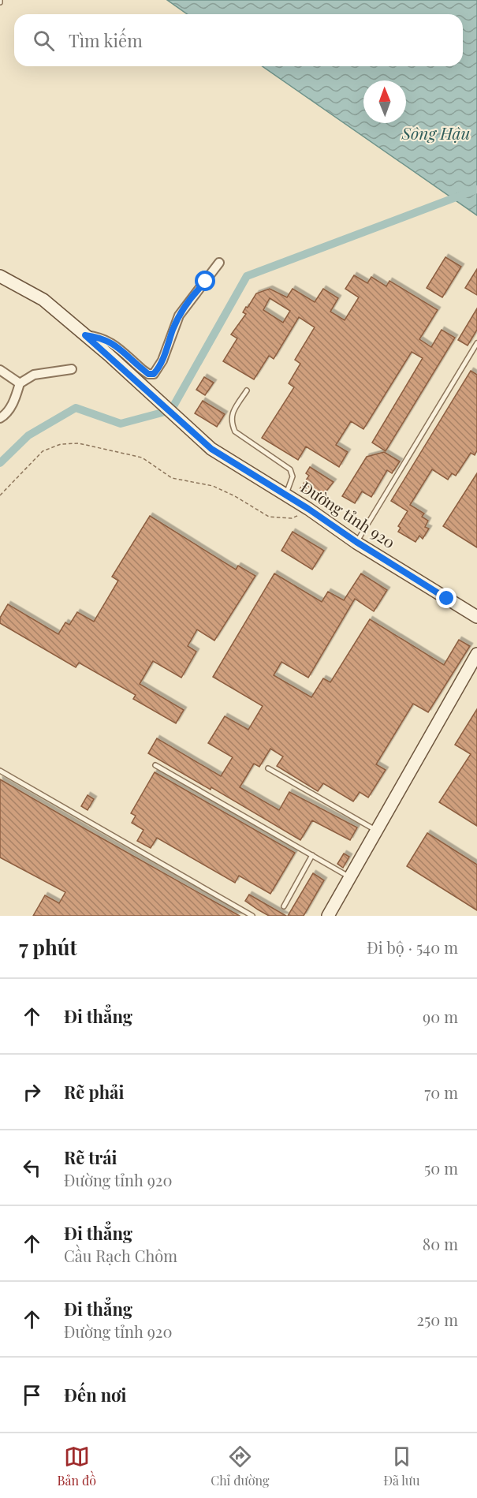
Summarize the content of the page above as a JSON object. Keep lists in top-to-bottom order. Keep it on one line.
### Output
{"streets":{"main road":["Đường tỉnh 920"]},"water":["Sông Hậu"],"north":"top","page":{"search":"Tìm kiếm","heading":["7 phút","Đi bộ · 540 m"],"list":[["Đi thẳng","90 m"],["Rẽ phải","70 m"],["Rẽ trái","Đường tỉnh 920","50 m"],["Đi thẳng","Cầu Rạch Chôm","80 m"],["Đi thẳng","Đường tỉnh 920","250 m"],"Đến nơi"],"nav":["Bản đồ","Chỉ đường","Đã lưu"]}}
